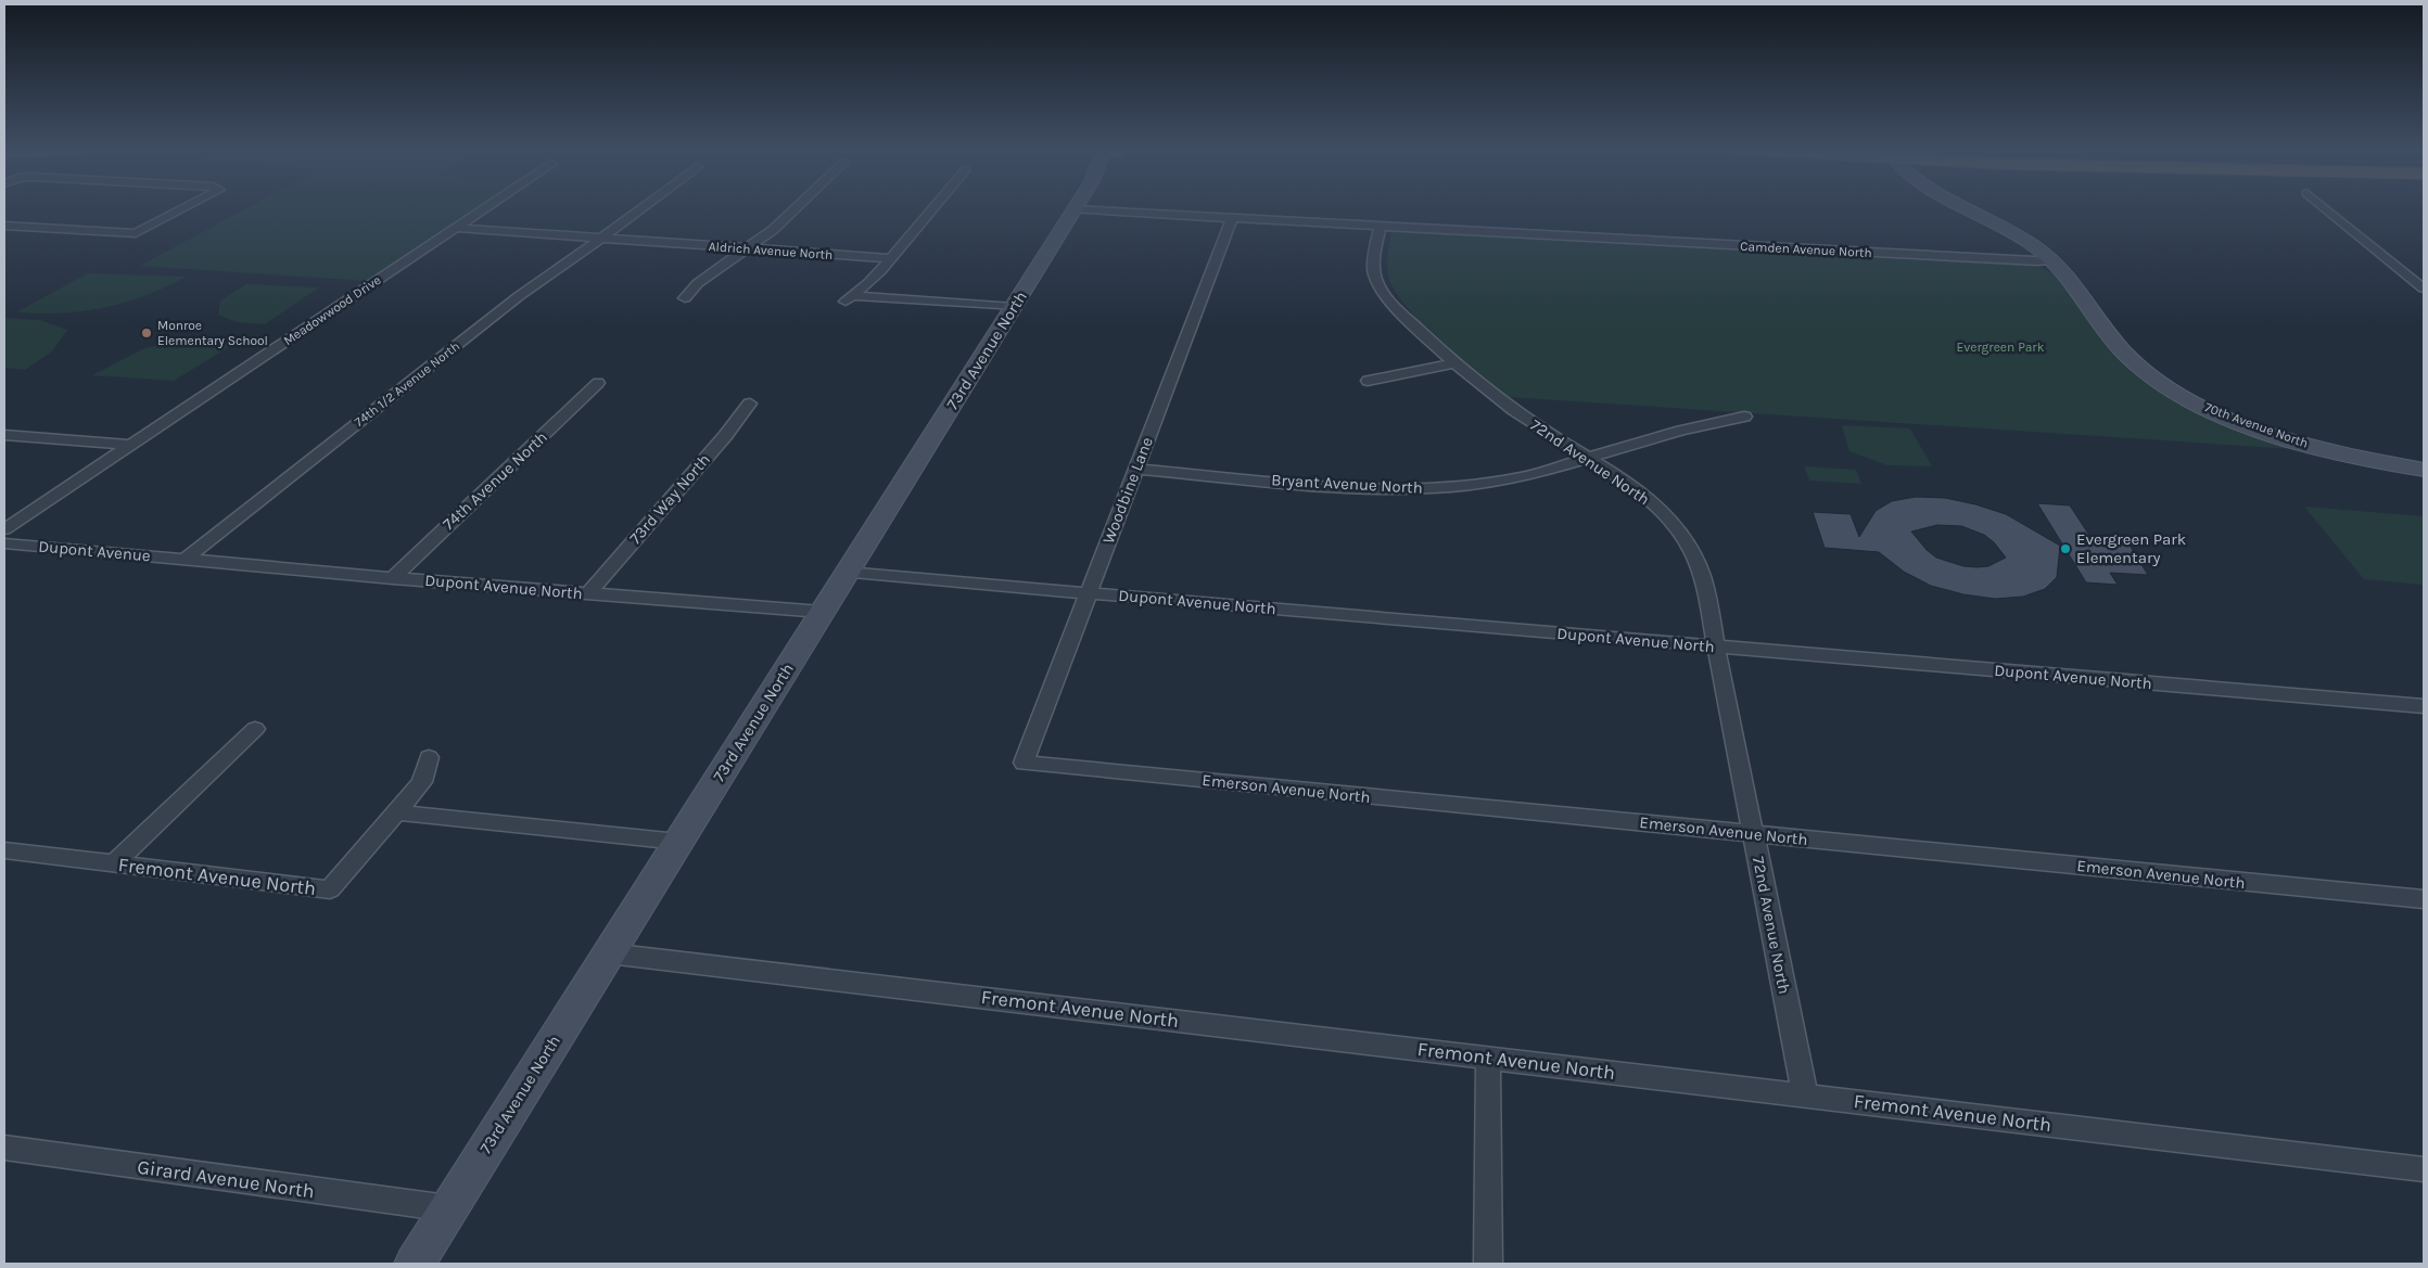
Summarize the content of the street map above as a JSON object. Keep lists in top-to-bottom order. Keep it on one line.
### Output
{"streets":{"street":["Camden Avenue North","Aldrich Avenue North","Meadowwood Drive","73rd Avenue North","74th 1/2 Avenue North","70th Avenue North","72nd Avenue North","74th Avenue North","Bryant Avenue North","Woodbine Lane","73rd Way North","Dupont Avenue","Dupont Avenue North","Emerson Avenue North","Fremont Avenue North","Girard Avenue North"]},"crossings":[["Camden Avenue North","73rd Avenue North"],["Camden Avenue North","70th Avenue North"],["Camden Avenue North","72nd Avenue North"],["Camden Avenue North","Woodbine Lane"],["Aldrich Avenue North","Meadowwood Drive"],["Aldrich Avenue North","74th 1/2 Avenue North"],["73rd Avenue North","Dupont Avenue North"],["73rd Avenue North","Fremont Avenue North"],["73rd Avenue North","Girard Avenue North"],["74th 1/2 Avenue North","Dupont Avenue"],["74th 1/2 Avenue North","Dupont Avenue North"],["72nd Avenue North","Bryant Avenue North"],["72nd Avenue North","Dupont Avenue North"],["72nd Avenue North","Emerson Avenue North"],["72nd Avenue North","Fremont Avenue North"],["74th Avenue North","Dupont Avenue North"],["Bryant Avenue North","Woodbine Lane"],["Woodbine Lane","Dupont Avenue North"],["Woodbine Lane","Emerson Avenue North"],["73rd Way North","Dupont Avenue North"],["Dupont Avenue","Dupont Avenue North"]],"parks":["Evergreen Park"],"places":["Monroe Elementary School","Evergreen Park Elementary"]}
